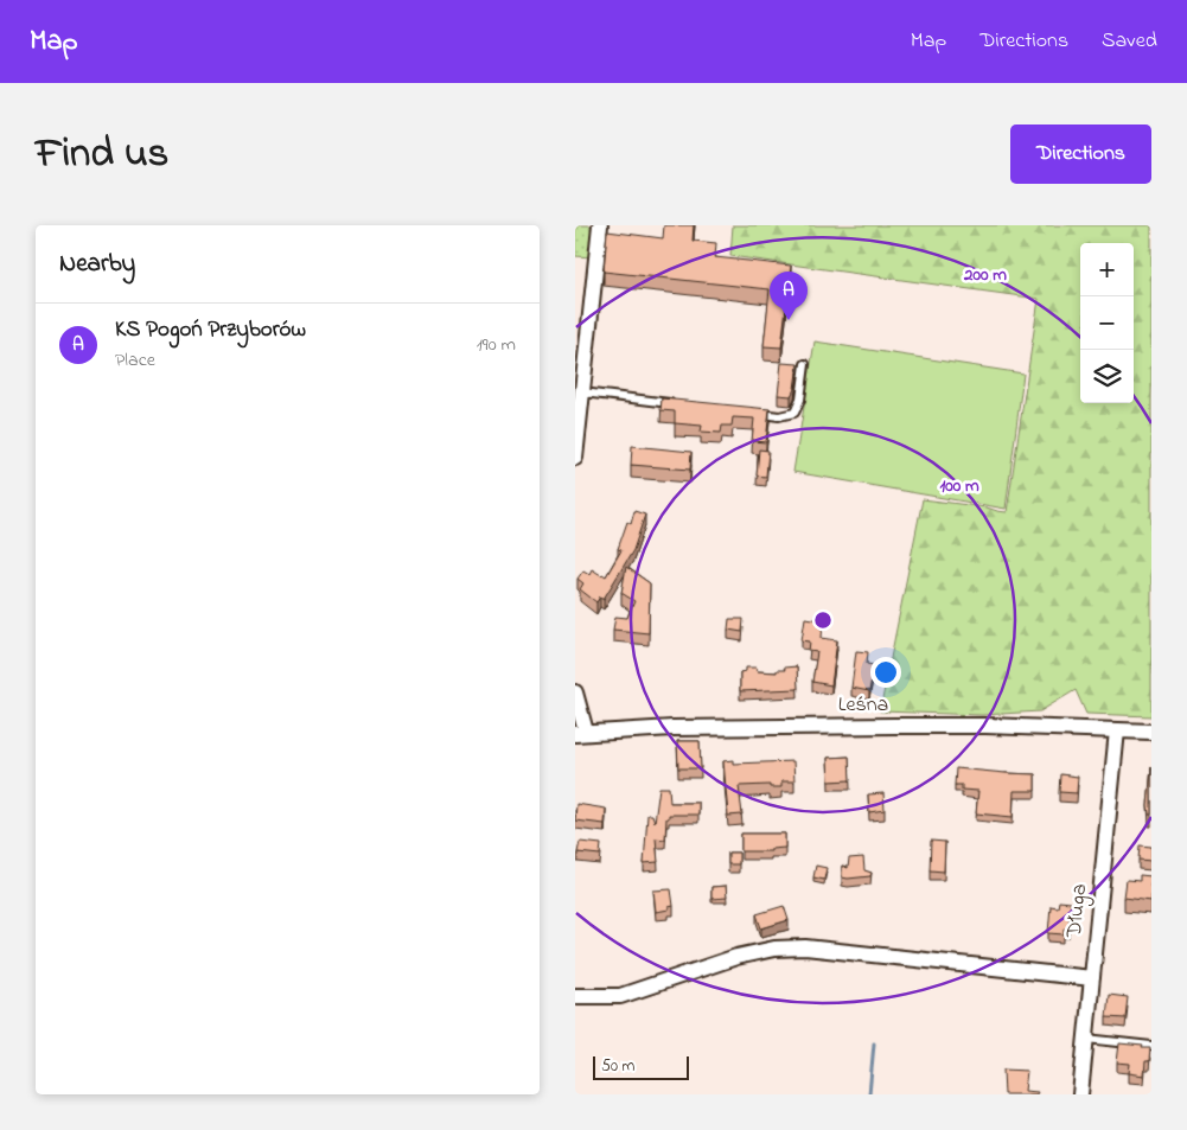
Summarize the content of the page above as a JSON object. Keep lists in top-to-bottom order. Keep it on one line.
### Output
{"streets":{"street":["Leśna","Długa"]},"crossings":[["Leśna","Długa"]],"scale_bar":"50 m","page":{"header":"Map","nav":["Map","Directions","Saved"],"title":"Find us","buttons":"Directions","heading":"Nearby","map_buttons":["+","−"],"pins":"A","list":[{"mark":"A","name":"KS Pogoń Przyborów","note":"Place","value":"190 m"}],"scale":"50 m"},"rings":["200 m","100 m"]}
